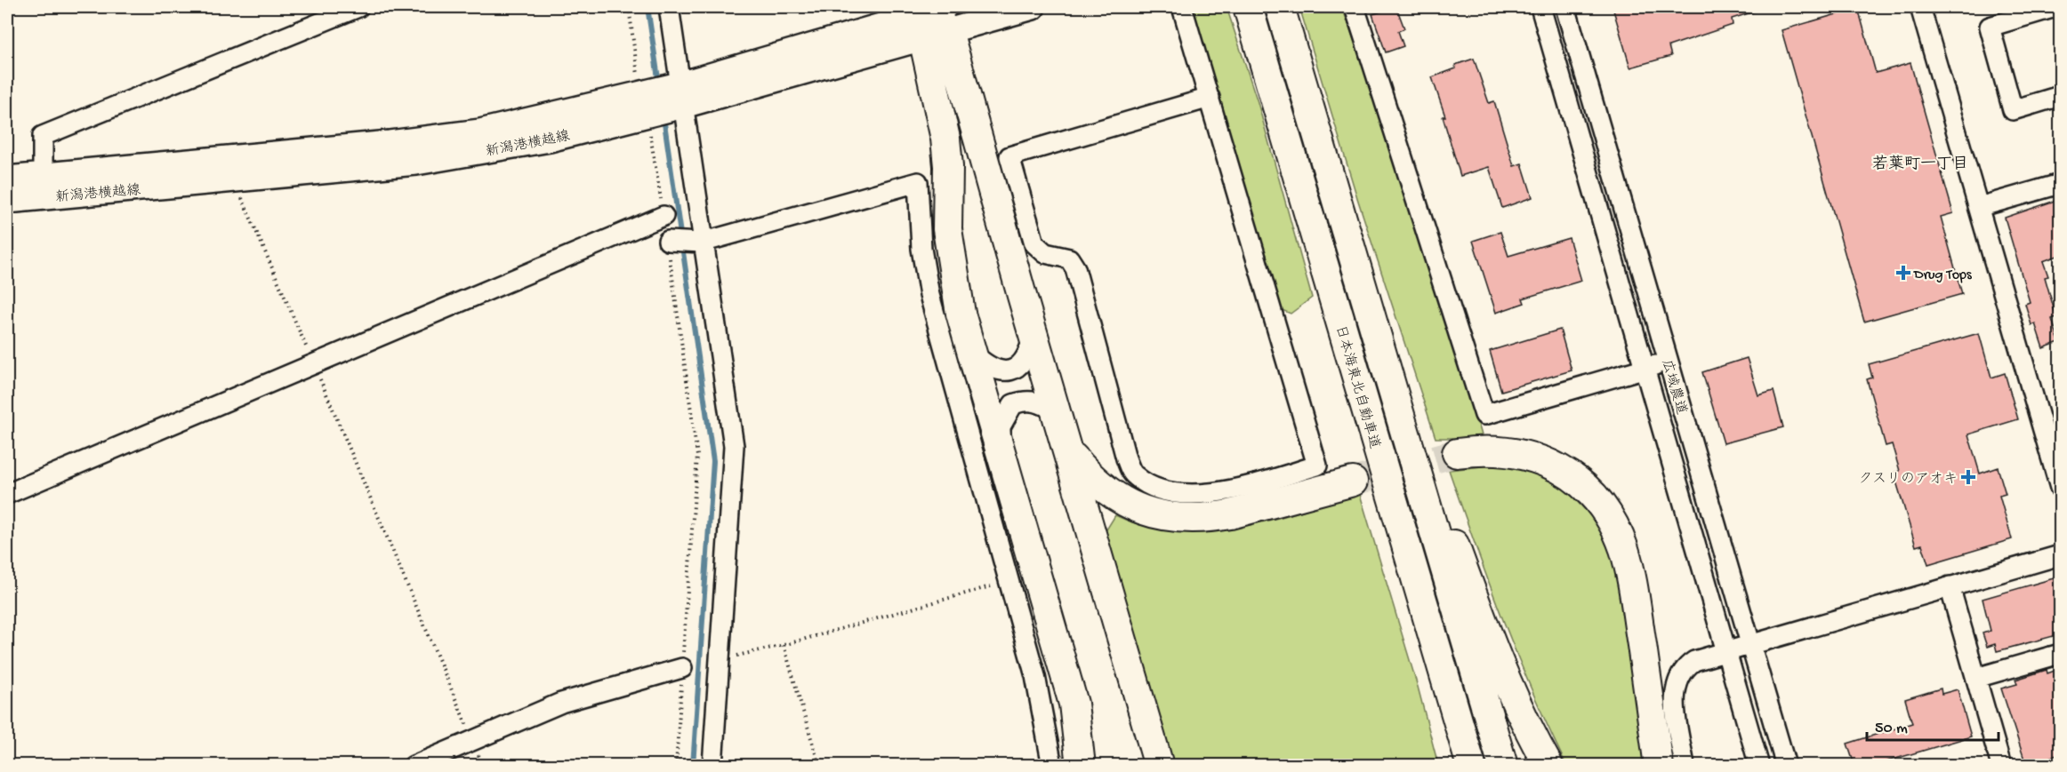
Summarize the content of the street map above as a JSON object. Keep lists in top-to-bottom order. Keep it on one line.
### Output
{"streets":{"highway":["日本海東北自動車道"],"main road":["新潟港横越線"],"street":["広域農道"]},"districts":["若葉町一丁目"],"places":{"health":["Drug Tops","クスリのアオキ"]},"scale_bar":"50 m"}
